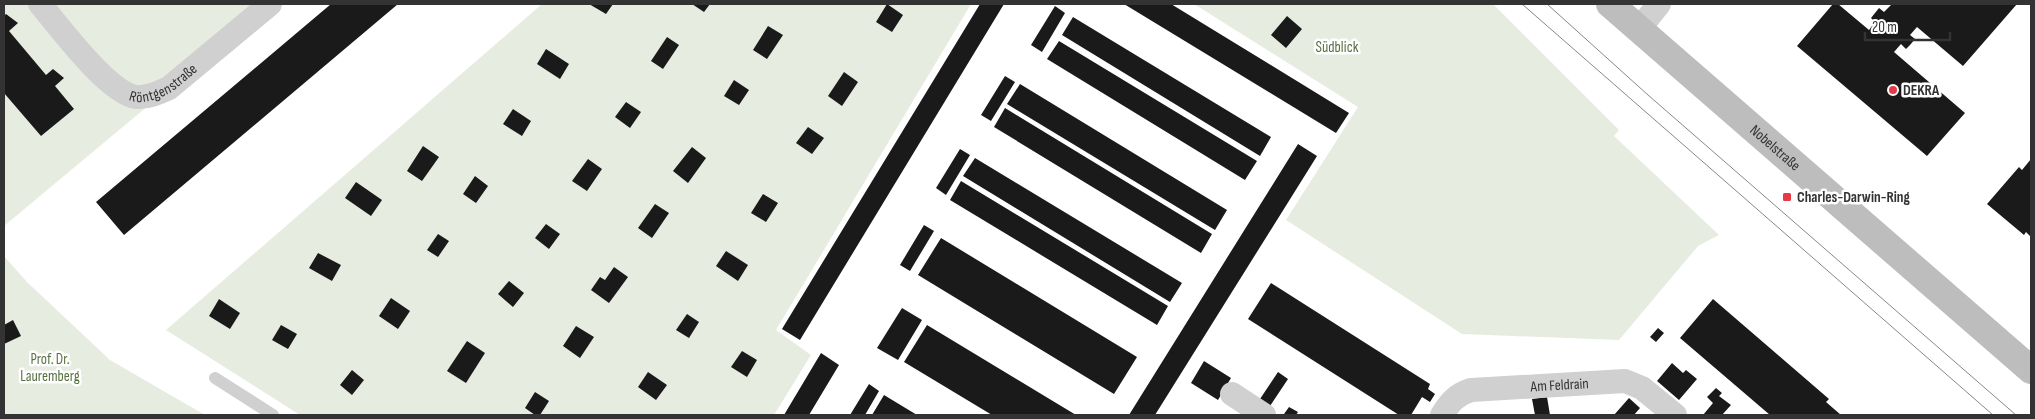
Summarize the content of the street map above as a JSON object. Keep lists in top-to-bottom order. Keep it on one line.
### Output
{"streets":{"main road":["Nobelstraße"],"street":["Röntgenstraße","Am Feldrain"]},"parks":["Südblick","Prof. Dr. Lauremberg"],"places":{"other":["DEKRA"],"transit":["Charles-Darwin-Ring"]},"scale_bar":"20 m"}
